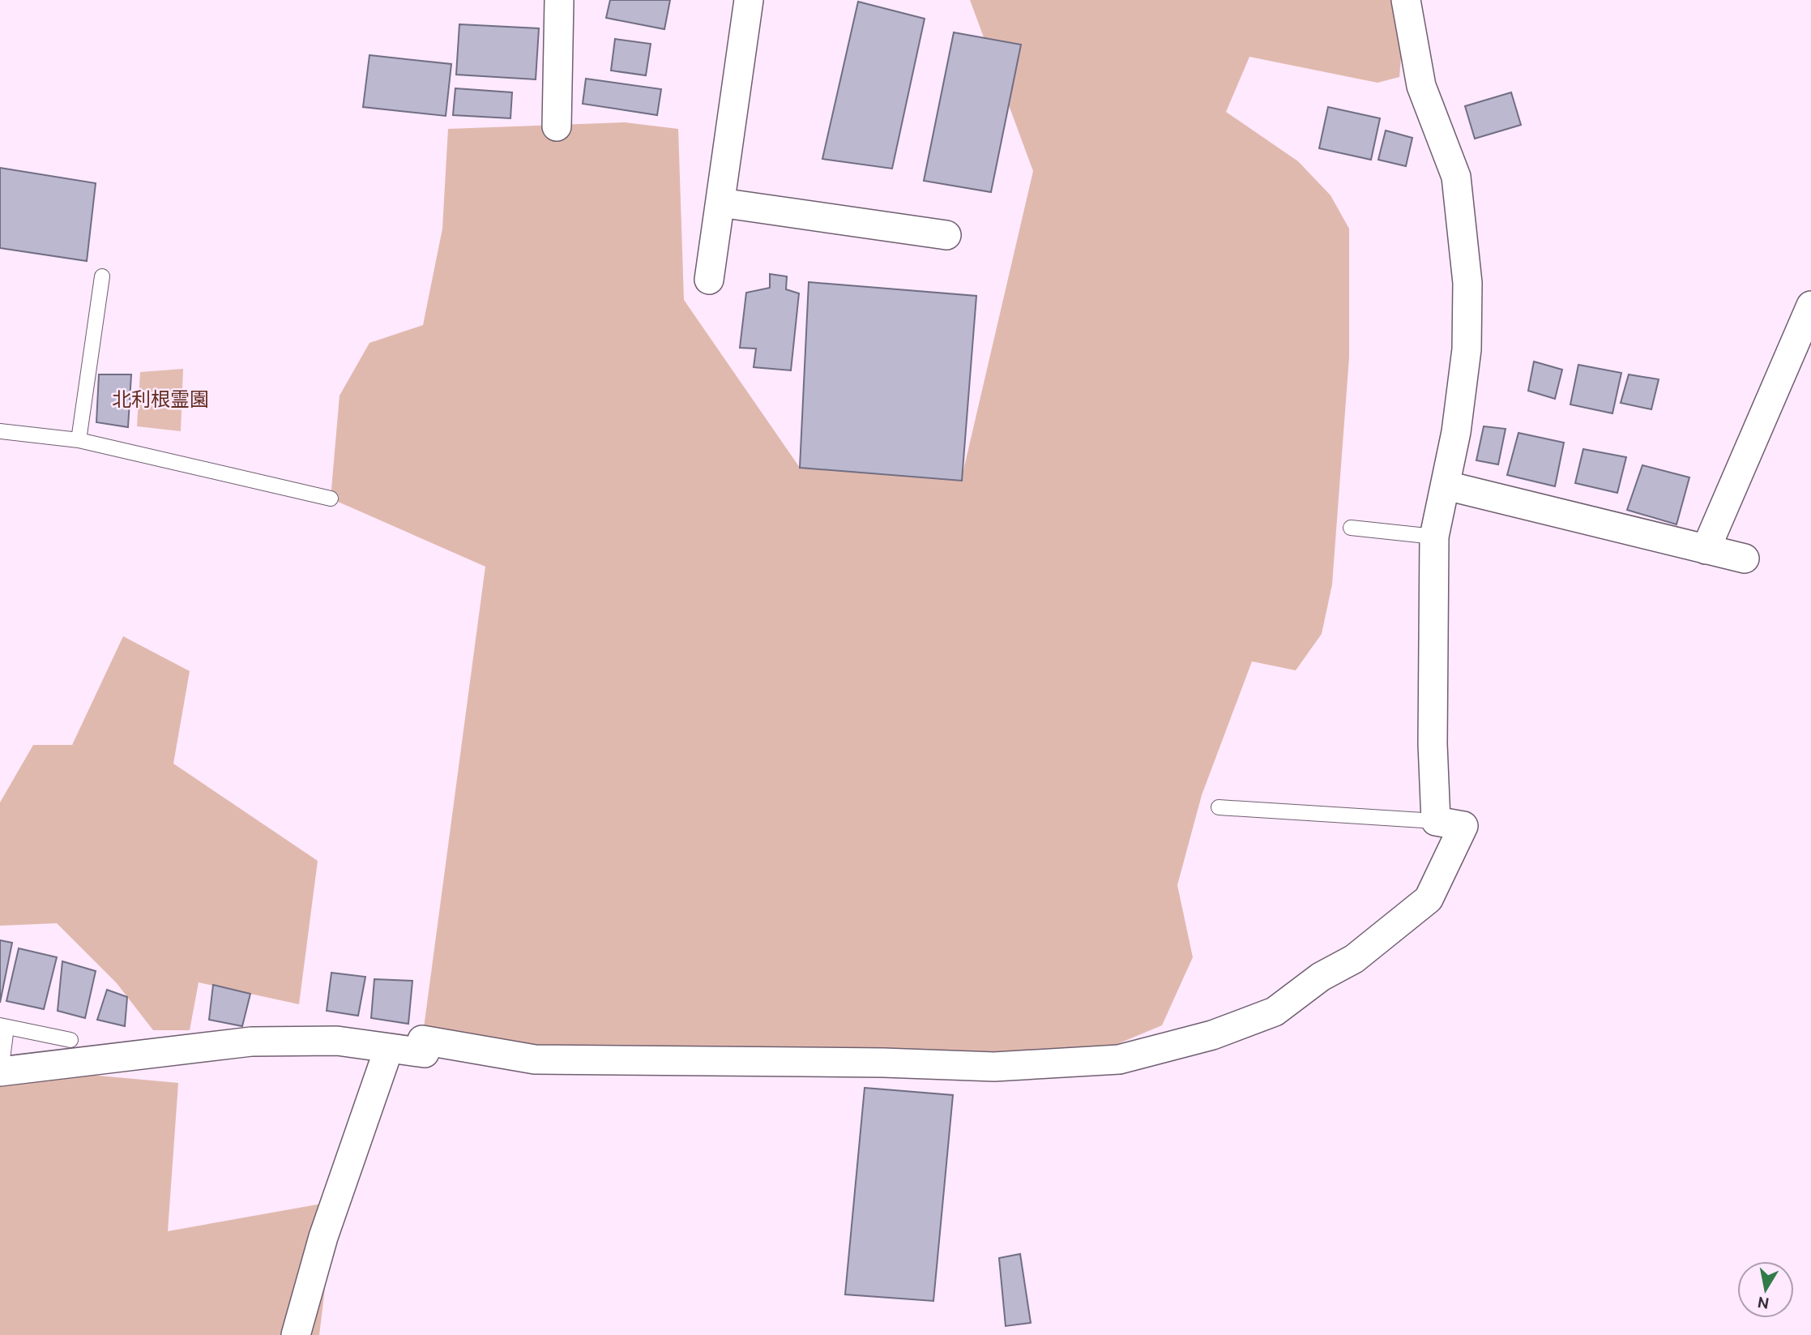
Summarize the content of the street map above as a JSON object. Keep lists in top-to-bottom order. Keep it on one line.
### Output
{"parks":["北利根霊園"],"north":"bottom"}
